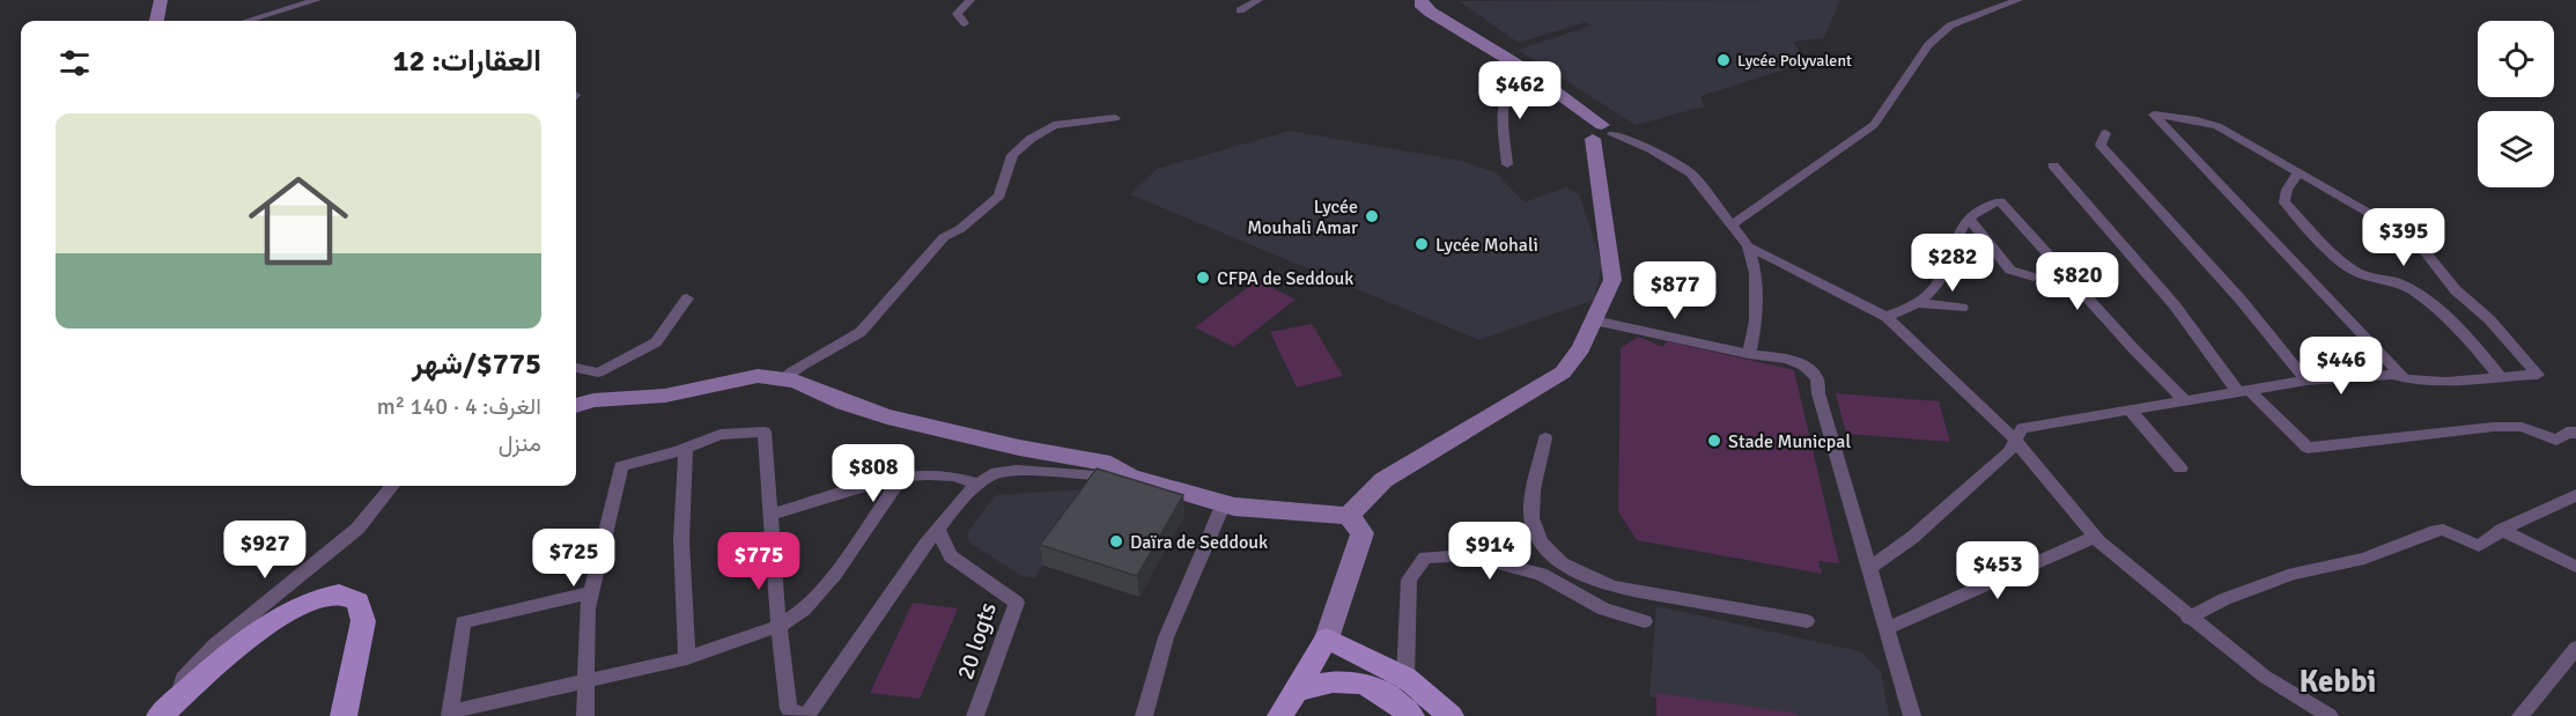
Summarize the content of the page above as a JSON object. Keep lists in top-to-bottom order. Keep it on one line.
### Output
{"streets":{"street":["20 logts"]},"districts":["Kebbi"],"places":["Lycée Polyvalent","Lycée Mouhali Amar","Lycée Mohali","CFPA de Seddouk","Stade Municpal","Daïra de Seddouk"],"page":{"heading":"العقارات: 12","price":["$462","$395","$282","$820","$877","$446","$808","$927","$914","$725","$775","$453"],"list":[{"name":"$775/شهر","note":"الغرف: 4 · 140 m² · منزل"}]}}
